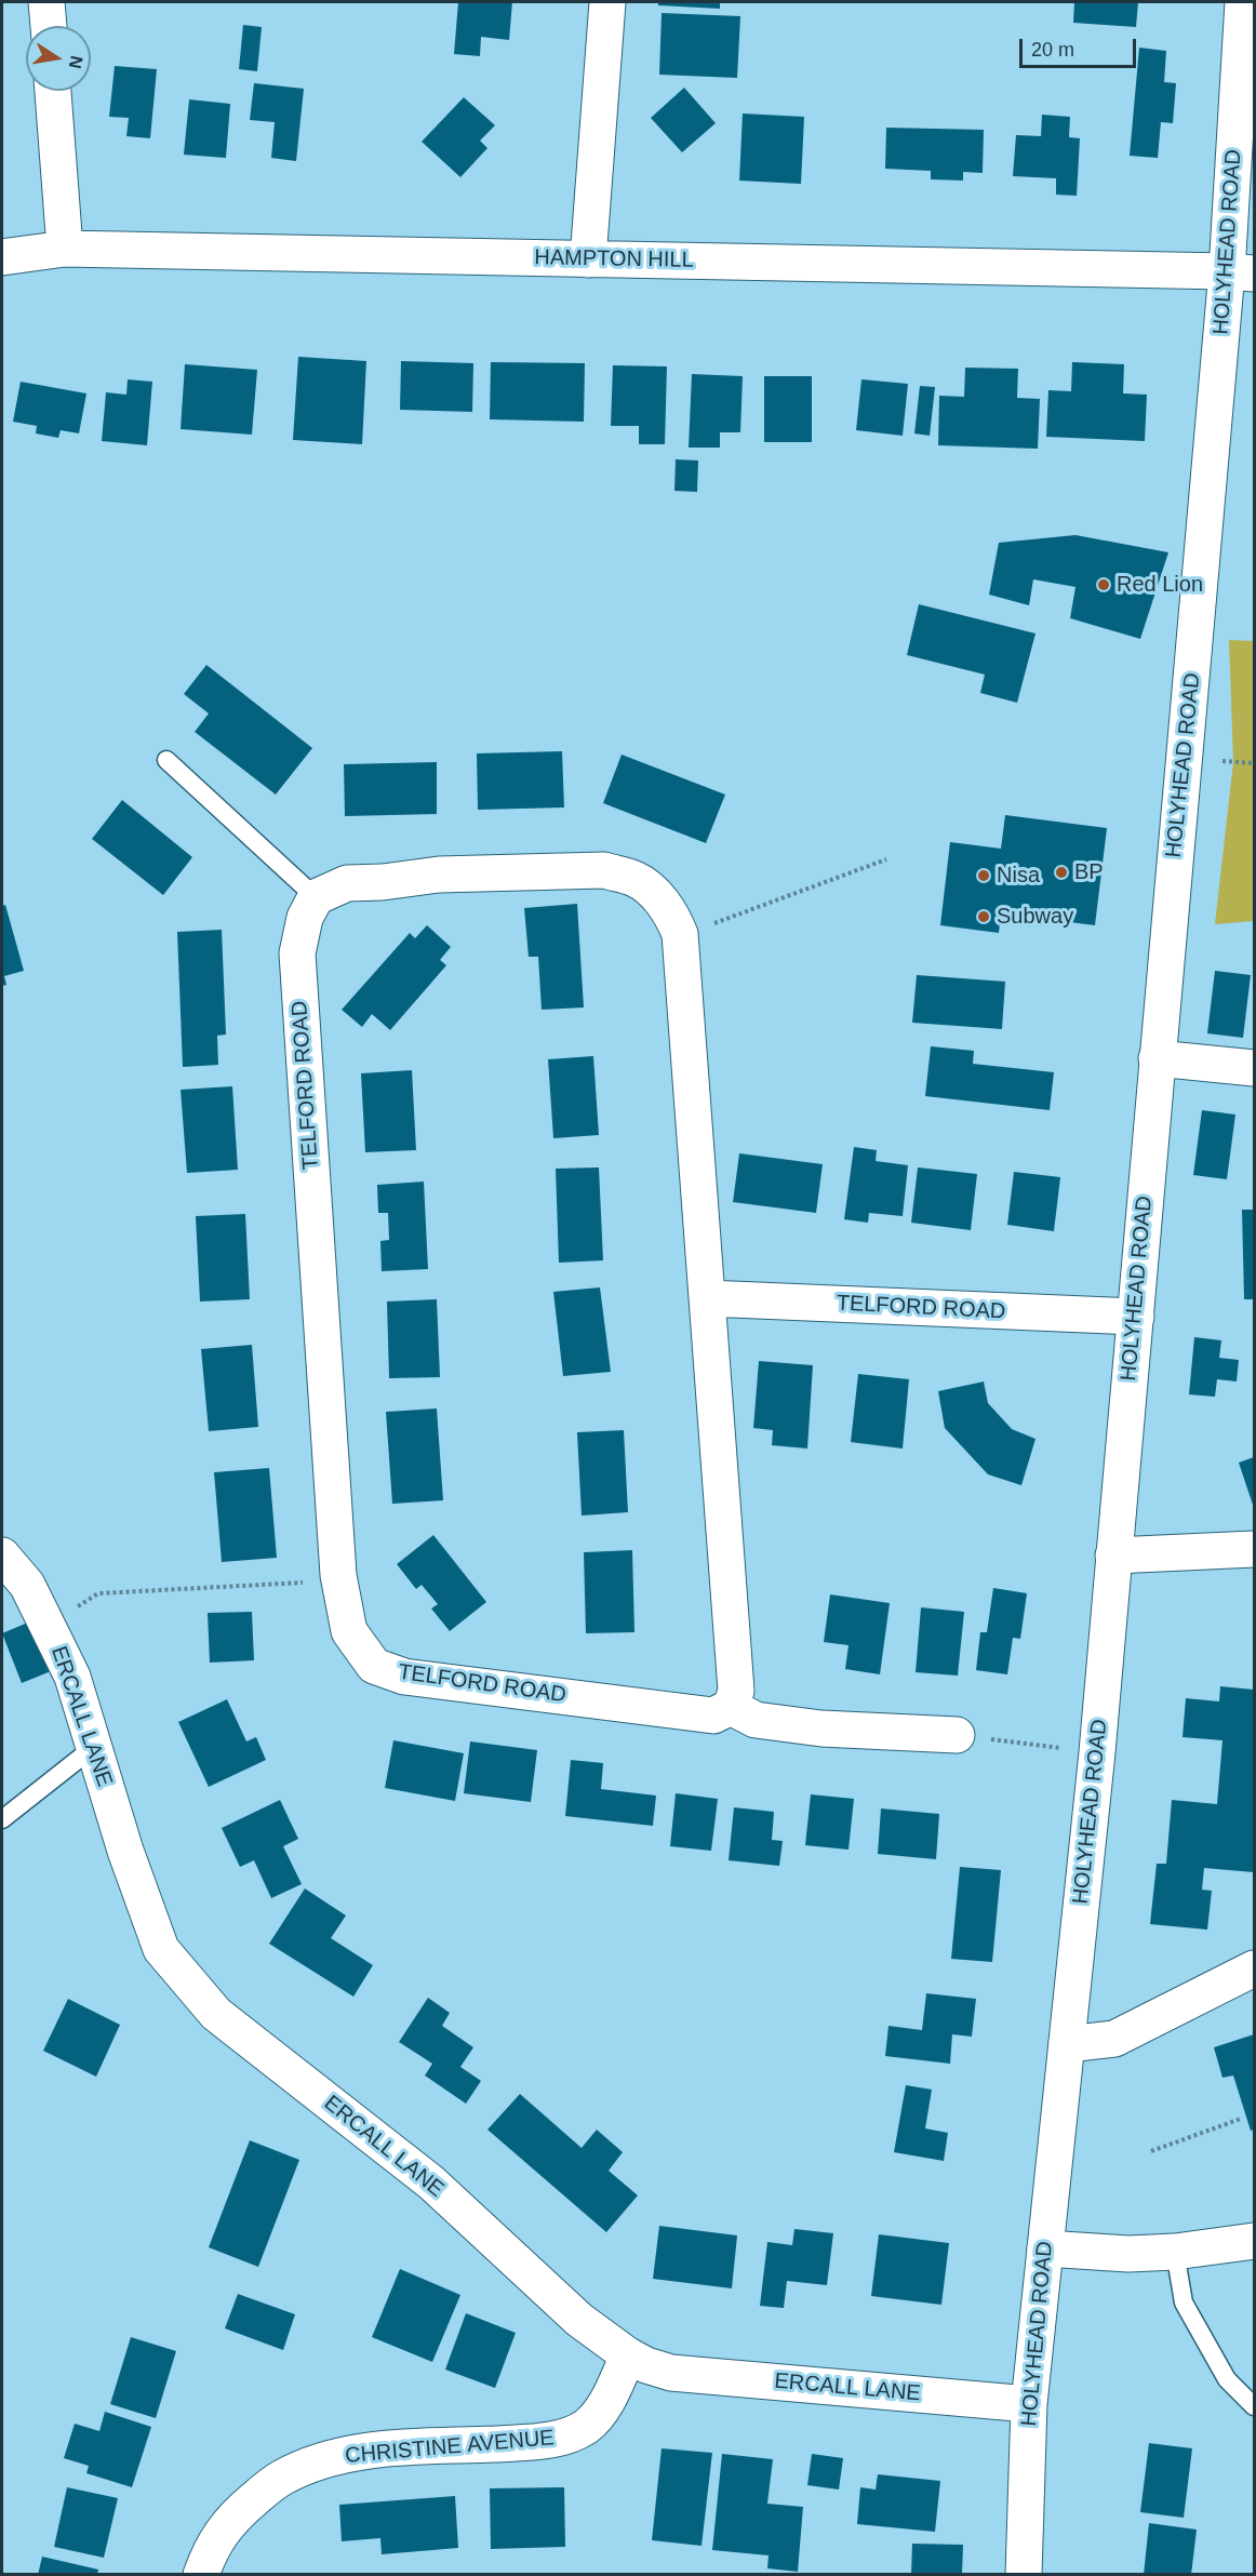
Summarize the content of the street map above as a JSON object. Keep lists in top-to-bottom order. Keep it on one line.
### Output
{"streets":{"street":["HOLYHEAD ROAD","HAMPTON HILL","TELFORD ROAD","ERCALL LANE","CHRISTINE AVENUE"]},"crossings":[["HOLYHEAD ROAD","HAMPTON HILL"],["HOLYHEAD ROAD","TELFORD ROAD"],["HOLYHEAD ROAD","ERCALL LANE"],["ERCALL LANE","CHRISTINE AVENUE"]],"places":["Red Lion","BP","Nisa","Subway"],"scale_bar":"20 m","north":"right"}
